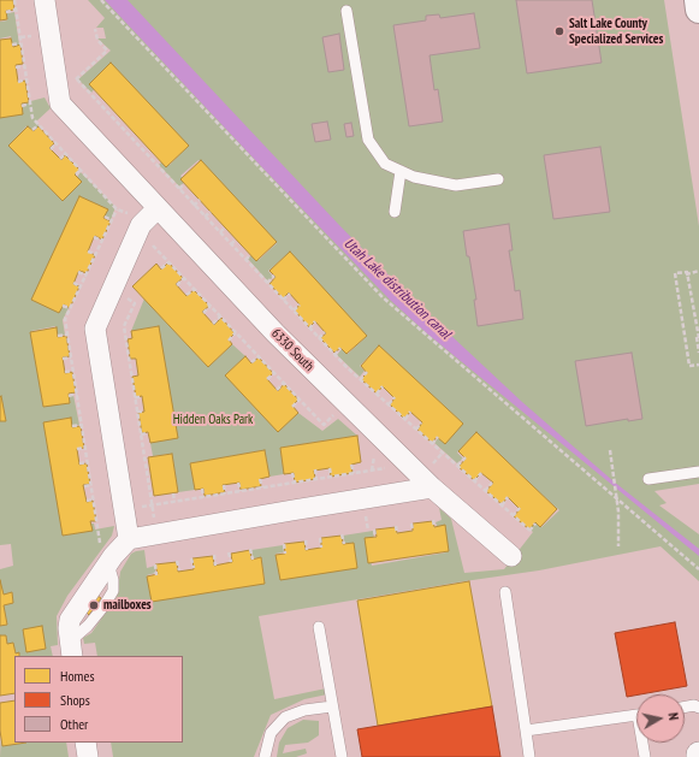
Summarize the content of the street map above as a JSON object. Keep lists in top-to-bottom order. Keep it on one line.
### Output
{"streets":{"street":["6330 South"]},"water":["Utah Lake distribution canal"],"parks":["Hidden Oaks Park"],"places":["Salt Lake County Specialized Services","mailboxes"],"legend":["Homes","Shops","Other"],"north":"right"}
